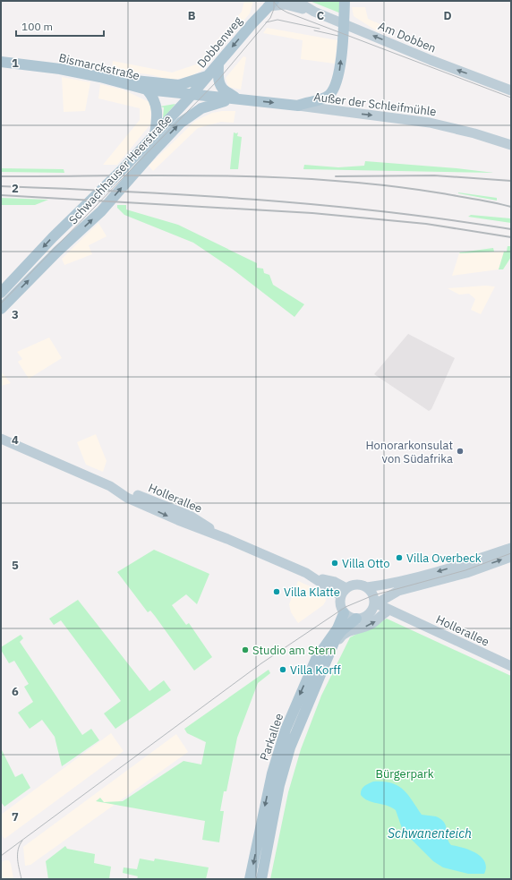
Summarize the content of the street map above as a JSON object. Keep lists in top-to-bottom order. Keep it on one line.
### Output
{"streets":{"main road":["Am Dobben","Dobbenweg","Bismarckstraße","Außer der Schleifmühle","Schwachhauser Heerstraße","Hollerallee","Parkallee"]},"crossings":[["Am Dobben","Dobbenweg"],["Am Dobben","Außer der Schleifmühle"],["Dobbenweg","Bismarckstraße"],["Dobbenweg","Außer der Schleifmühle"],["Dobbenweg","Schwachhauser Heerstraße"],["Bismarckstraße","Außer der Schleifmühle"],["Bismarckstraße","Schwachhauser Heerstraße"],["Außer der Schleifmühle","Schwachhauser Heerstraße"],["Hollerallee","Parkallee"]],"one_way":["Am Dobben","Dobbenweg","Außer der Schleifmühle"],"water":["Schwanenteich"],"parks":["Bürgerpark"],"places":["Honorarkonsulat von Südafrika","Villa Overbeck","Villa Otto","Villa Klatte","Studio am Stern","Villa Korff"],"scale_bar":"100 m","grid":{"columns":["B","C","D"],"rows":["1","2","3","4","5","6","7"]}}
